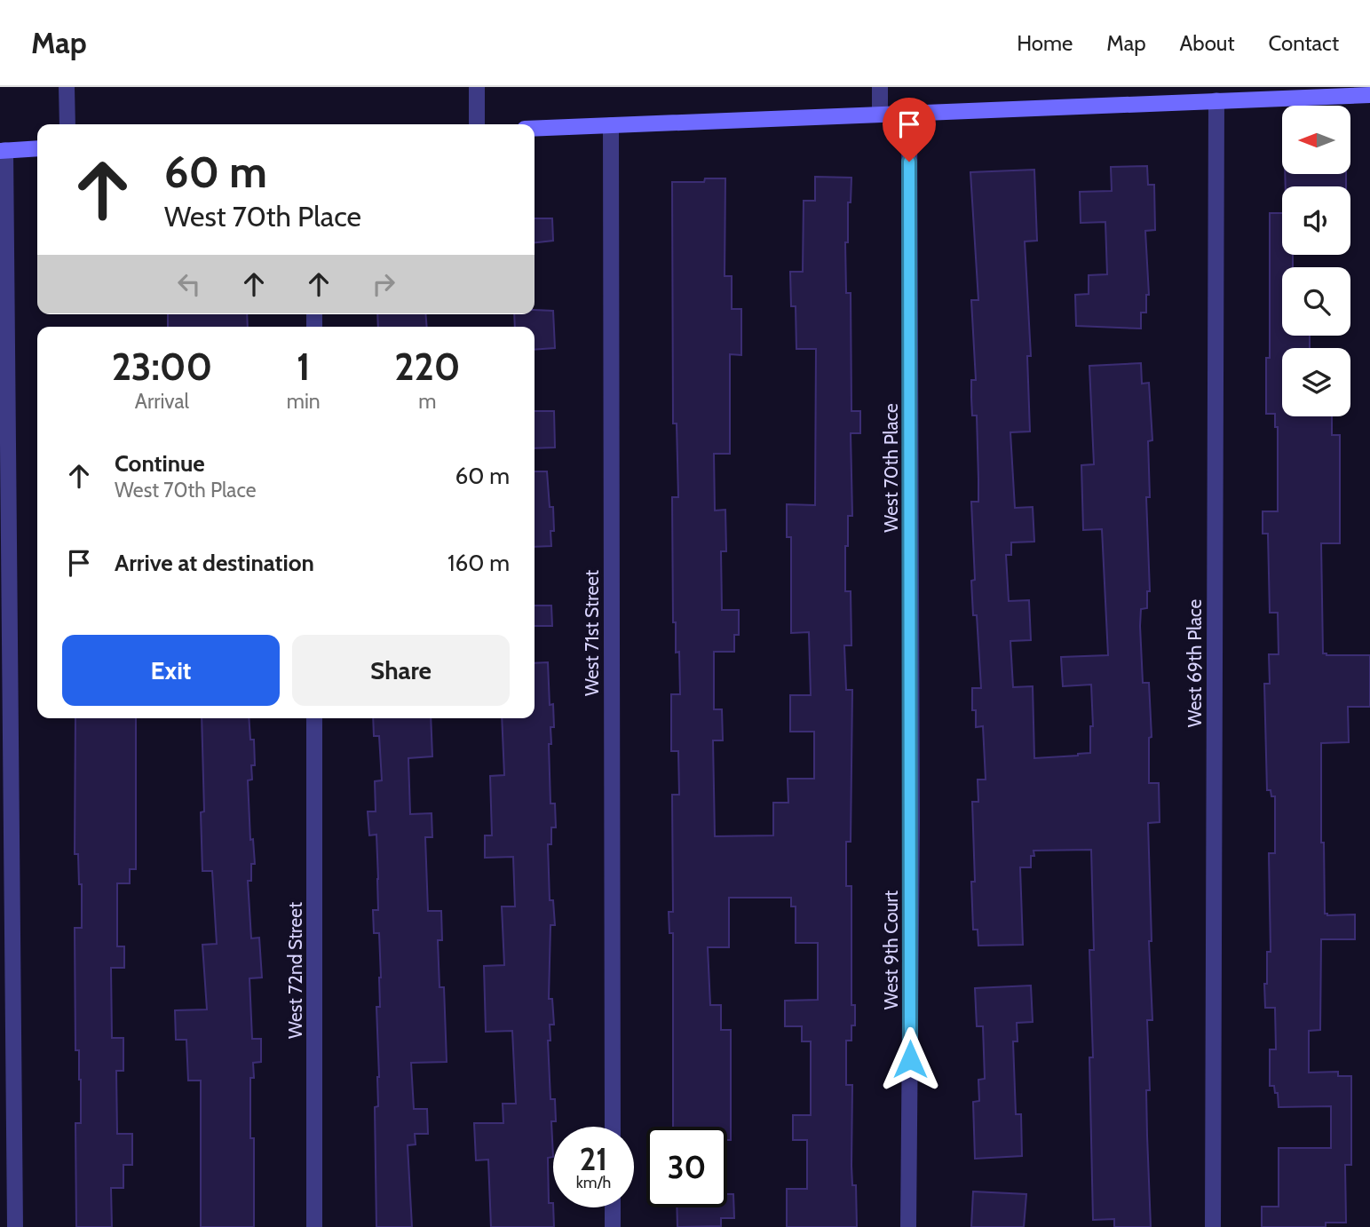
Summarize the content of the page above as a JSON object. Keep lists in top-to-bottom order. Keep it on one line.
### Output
{"streets":{"street":["West 70th Place","West 71st Street","West 69th Place","West 9th Court","West 72nd Street"]},"crossings":[["West 70th Place","West 9th Court"]],"north":"left","page":{"header":"Map","nav":["Home","Map","About","Contact"],"turn":["60 m","West 70th Place"],"eta":["23:00","Arrival","1","min","220","m"],"list":[{"name":"Continue","note":"West 70th Place","value":"60 m"},{"name":"Arrive at destination","value":"160 m"}],"buttons":["Exit","Share"],"speed":"21 km/h","limit":"30"}}
